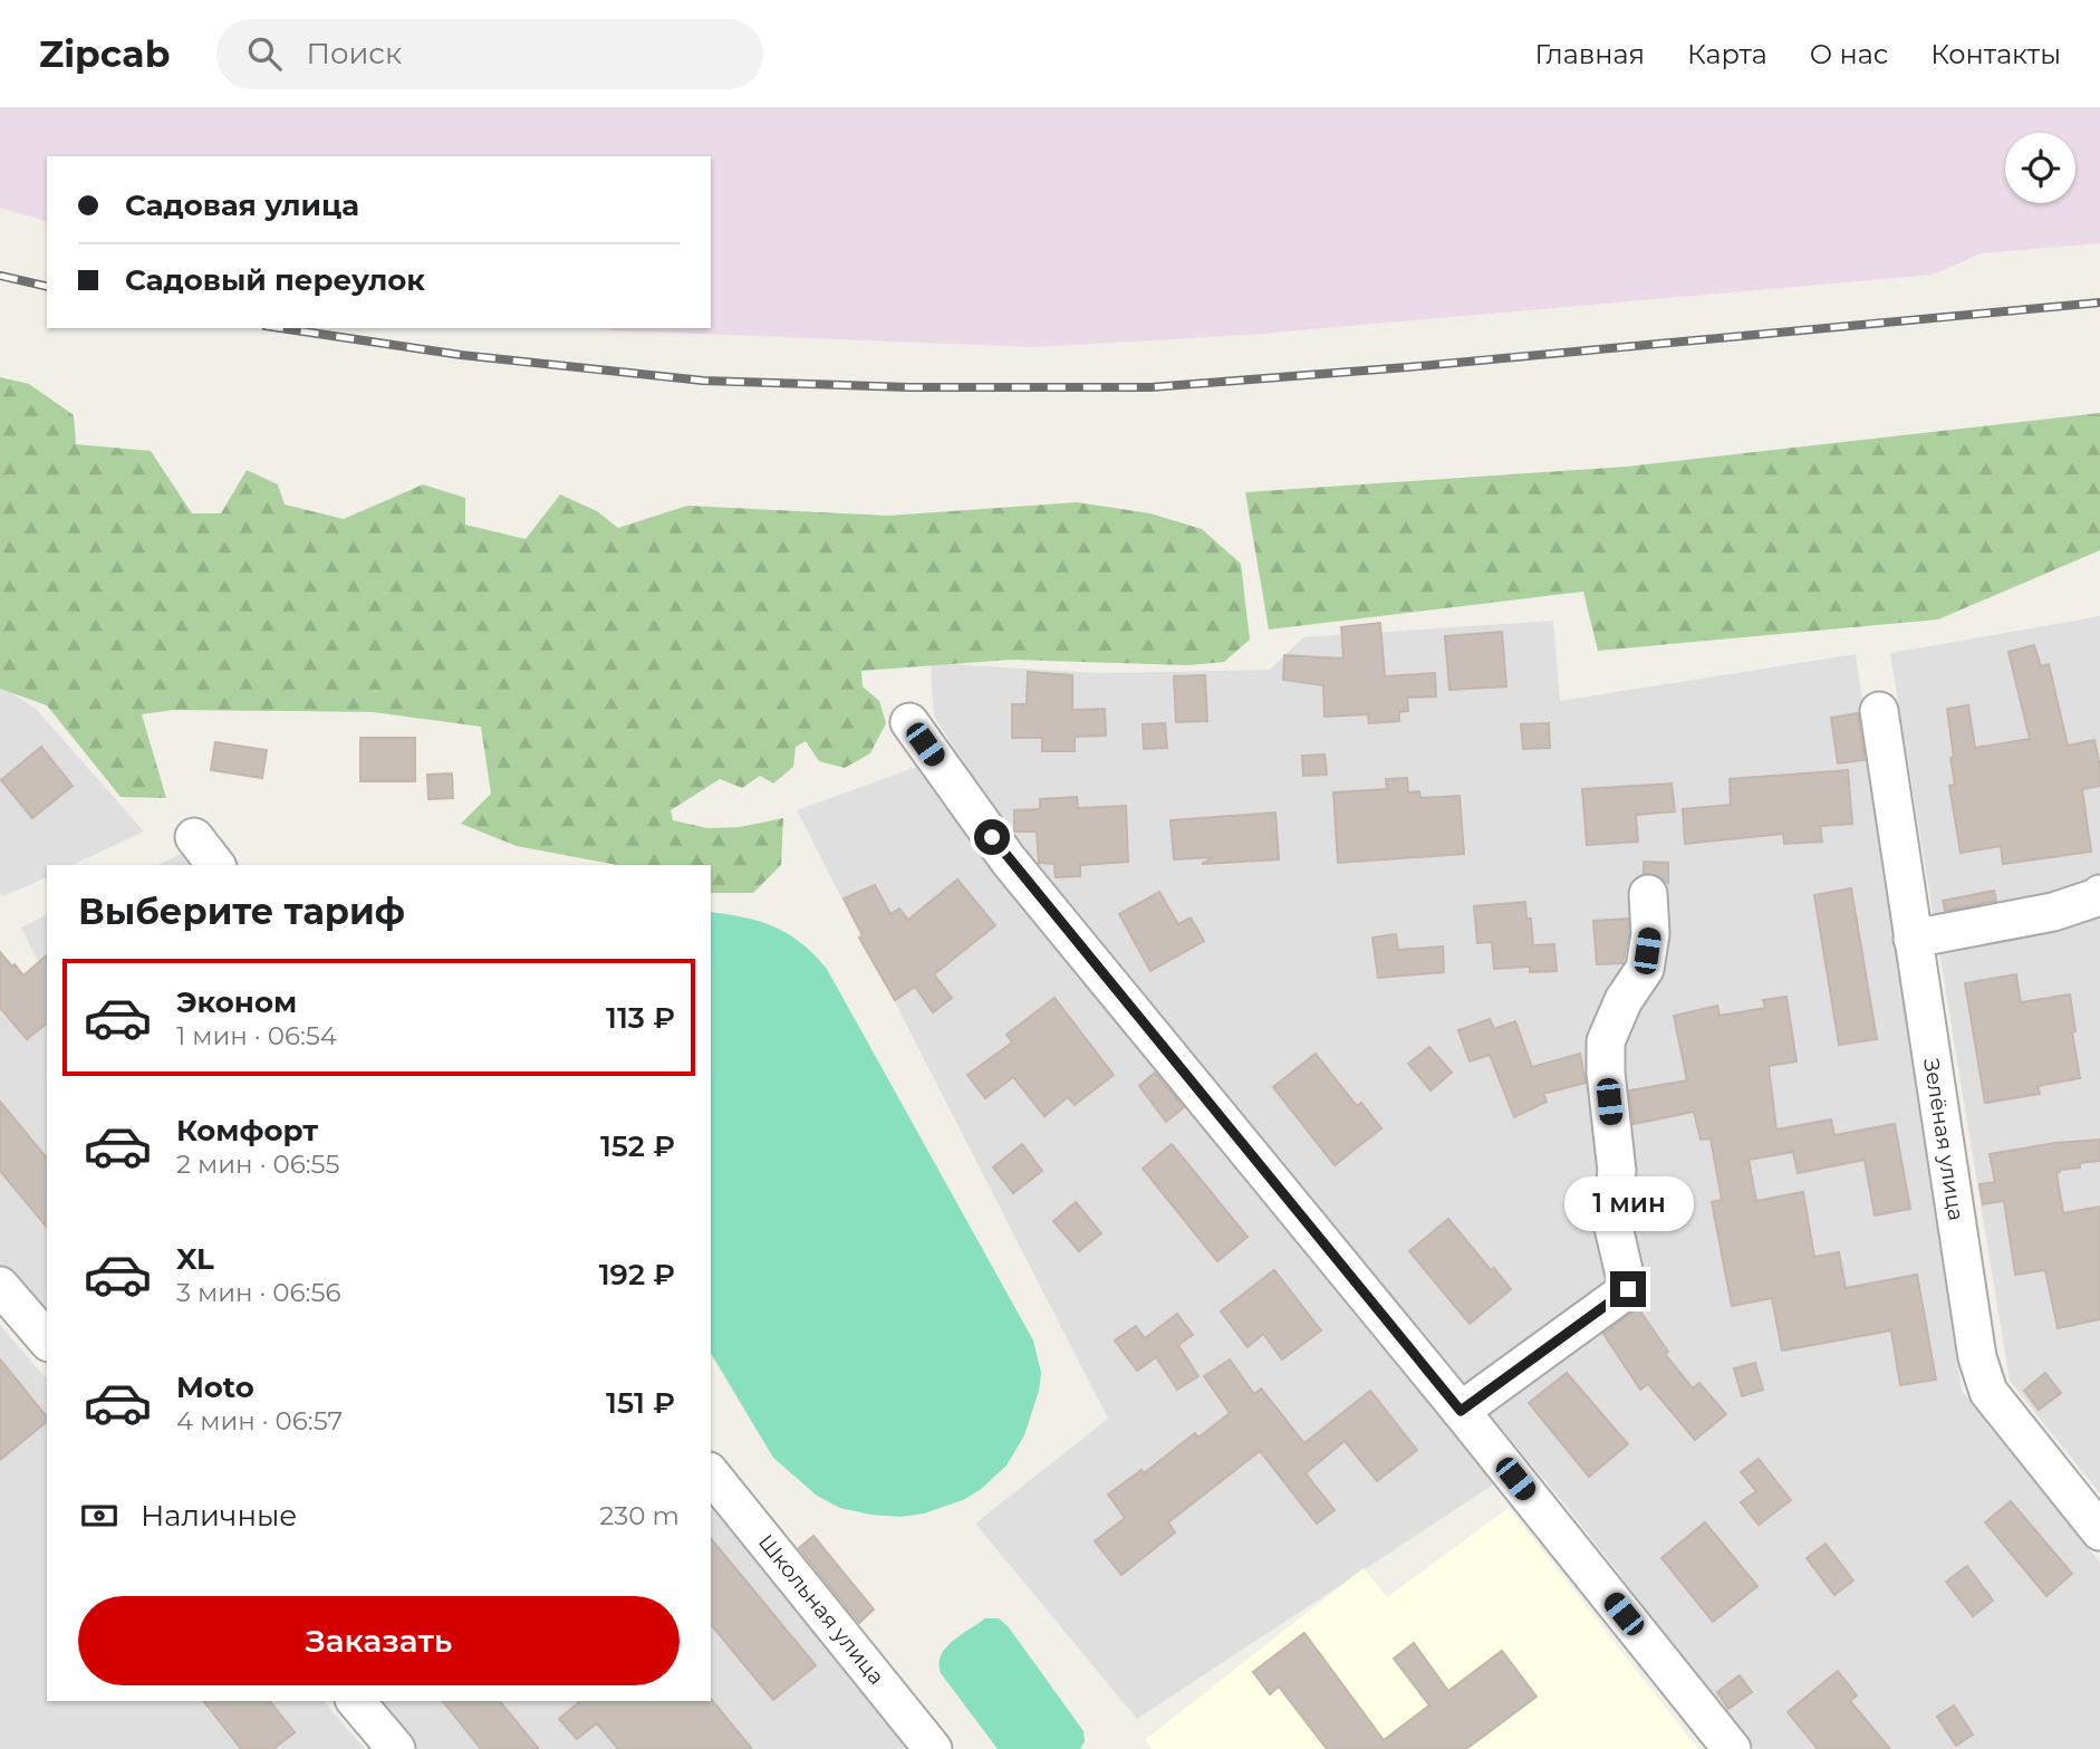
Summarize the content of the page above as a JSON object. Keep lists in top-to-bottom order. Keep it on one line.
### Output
{"streets":{"street":["Зелёная улица","Школьная улица"]},"page":{"header":"Zipcab","search":"Поиск","nav":["Главная","Карта","О нас","Контакты"],"banner":["Садовая улица","Садовый переулок"],"heading":"Выберите тариф","list":[{"name":"Эконом","note":"1 мин · 06:54","value":"113 ₽"},{"name":"Комфорт","note":"2 мин · 06:55","value":"152 ₽"},{"name":"XL","note":"3 мин · 06:56","value":"192 ₽"},{"name":"Moto","note":"4 мин · 06:57","value":"151 ₽"}],"bubble":"1 мин","pay":["Наличные","230 m"],"buttons":"Заказать"}}
